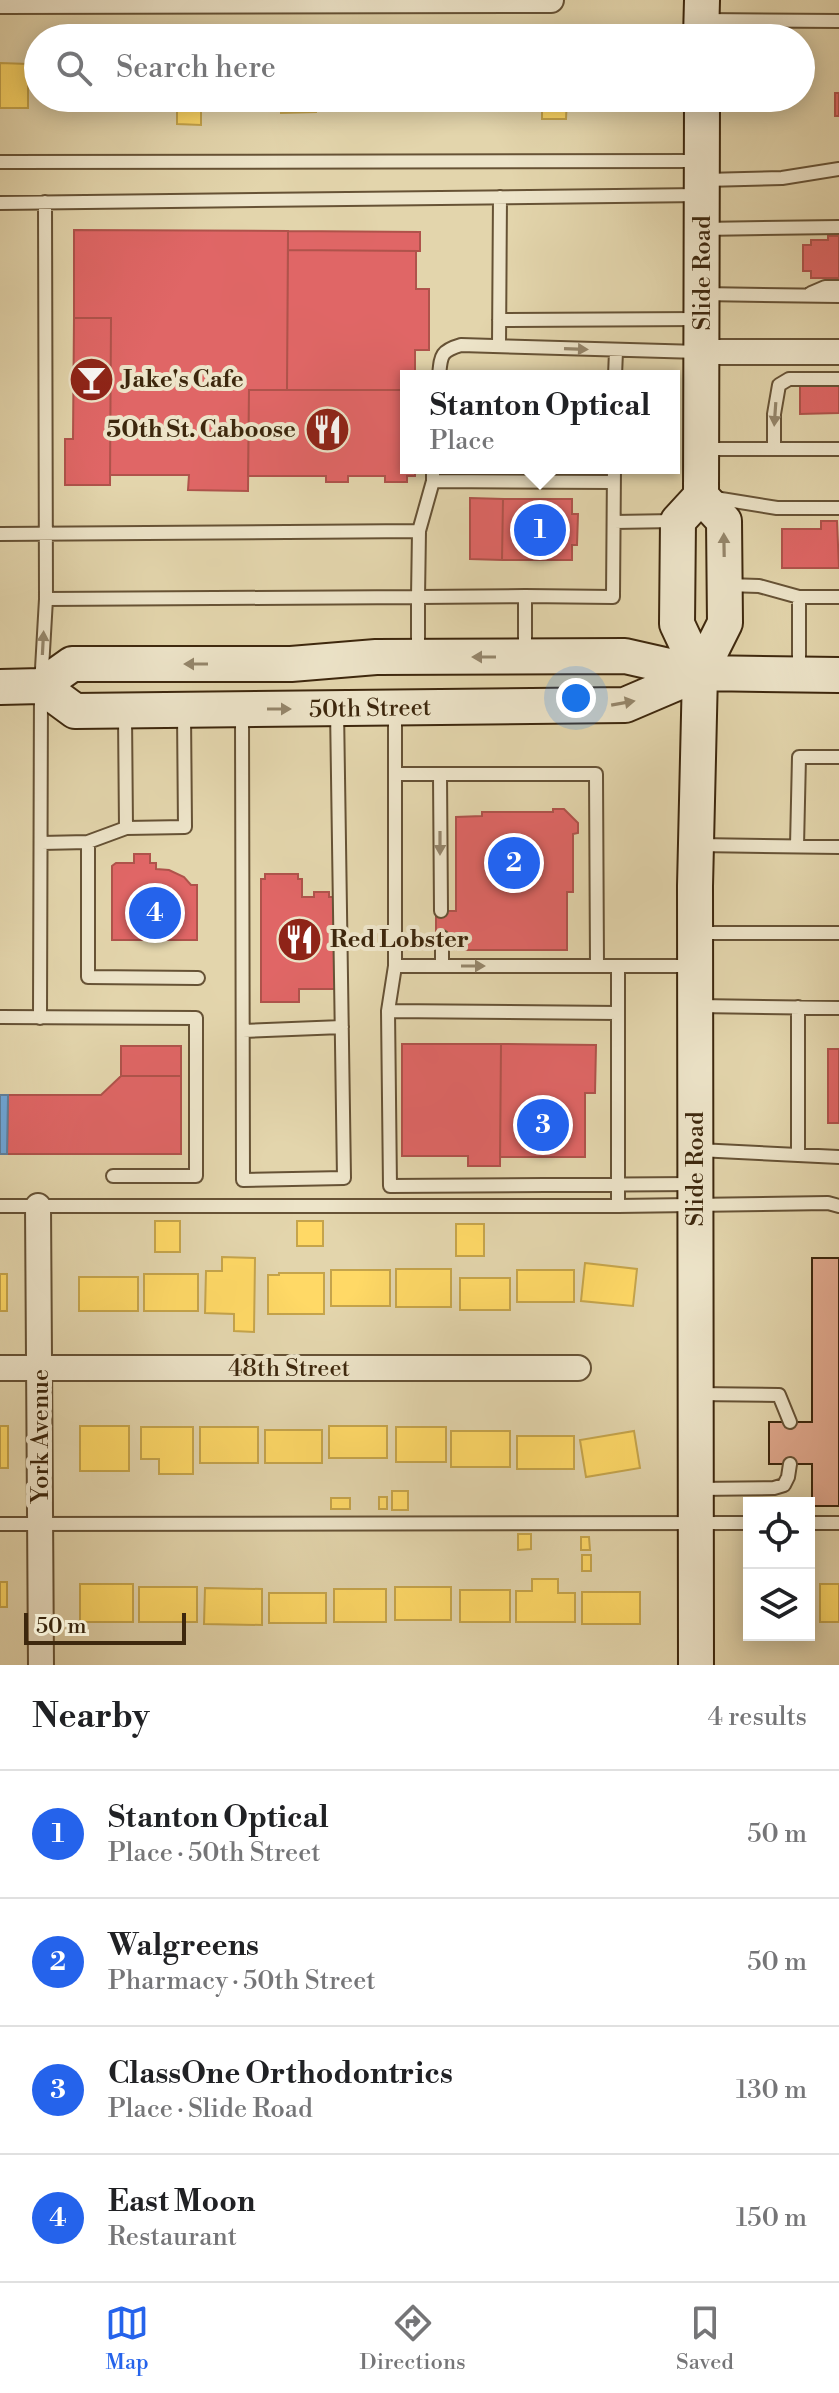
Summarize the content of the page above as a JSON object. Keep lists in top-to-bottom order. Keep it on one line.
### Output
{"streets":{"main road":["Slide Road","50th Street"],"street":["48th Street","York Avenue"]},"crossings":[["Slide Road","50th Street"],["48th Street","York Avenue"]],"places":{"bar":["Jake's Cafe"],"restaurant":["50th St. Caboose","Red Lobster"]},"scale_bar":"50 m","page":{"search":"Search here","popup":["Stanton Optical","Place"],"pins":["1","2","4","3"],"scale":"50 m","heading":["Nearby","4 results"],"list":[{"mark":"1","name":"Stanton Optical","note":"Place · 50th Street","value":"50 m"},{"mark":"2","name":"Walgreens","note":"Pharmacy · 50th Street","value":"50 m"},{"mark":"3","name":"ClassOne Orthodontrics","note":"Place · Slide Road","value":"130 m"},{"mark":"4","name":"East Moon","note":"Restaurant","value":"150 m"}],"nav":["Map","Directions","Saved"]}}
